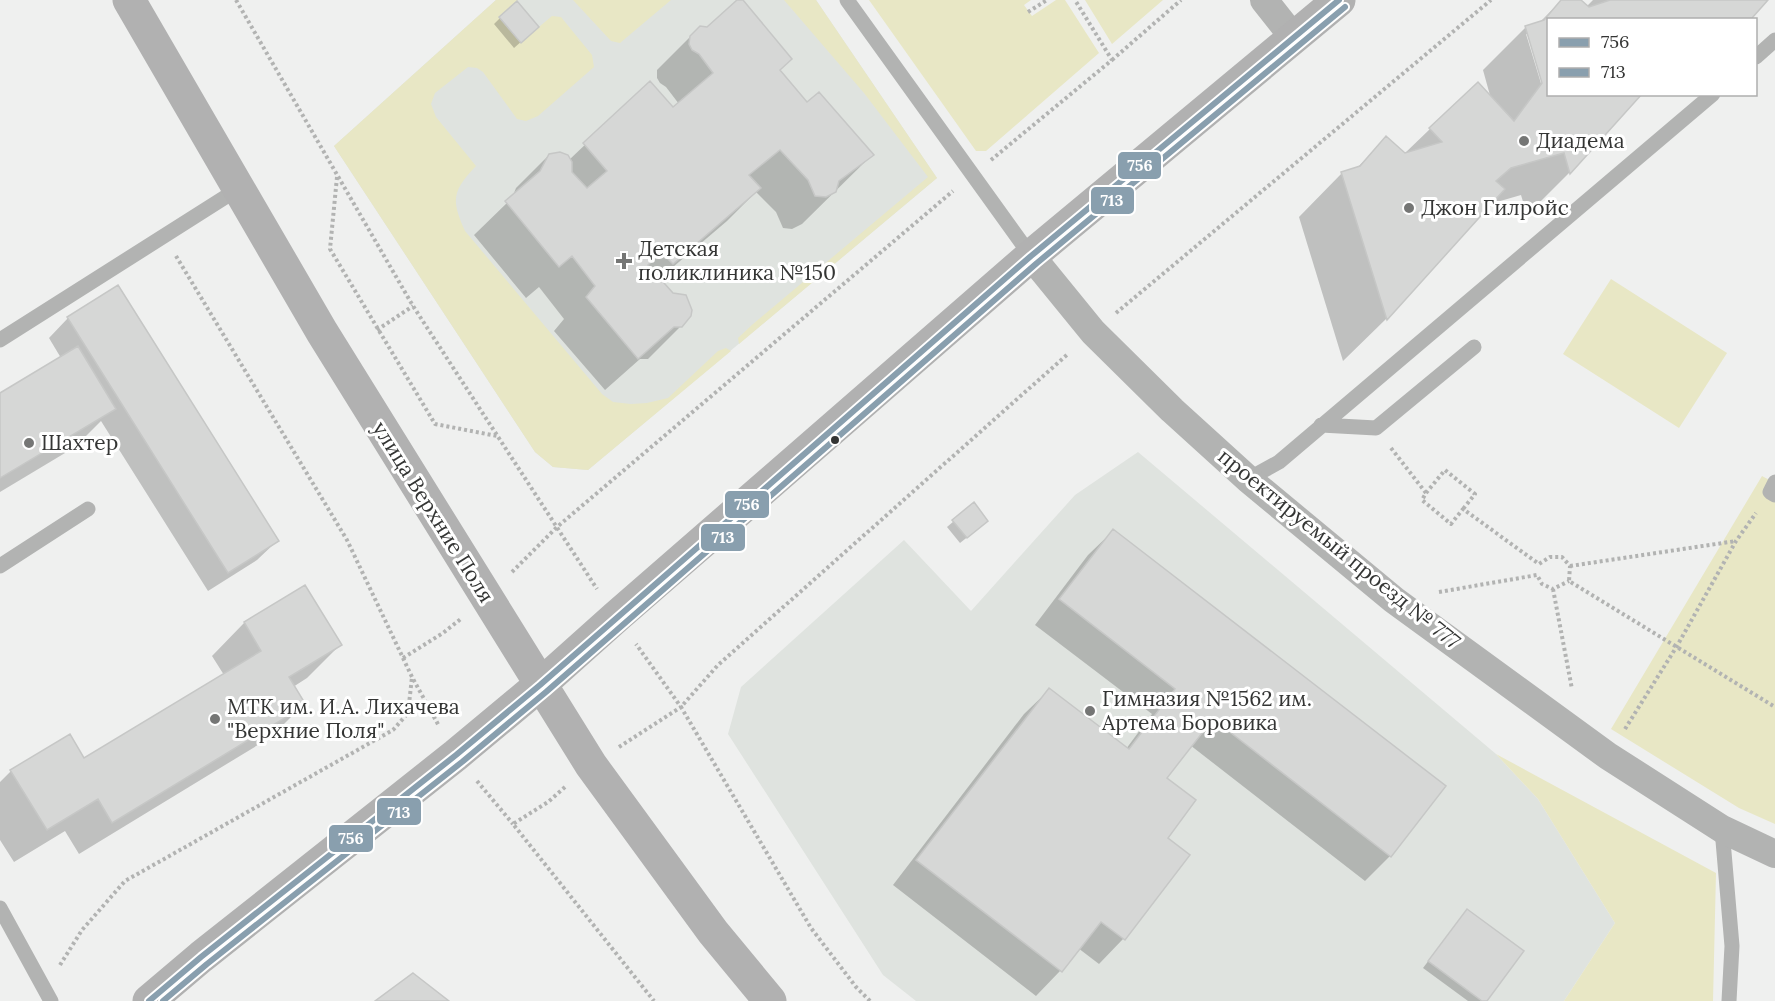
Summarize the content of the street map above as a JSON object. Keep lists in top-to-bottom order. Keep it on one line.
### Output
{"streets":{"main road":["улица Верхние Поля"],"street":["проектируемый проезд № 777"]},"places":{"other":["Диадема","Джон Гилройс","Шахтер","Гимназия №1562 им. Артема Боровика","МТК им. И.А. Лихачева \"Верхние Поля\""],"health":["Детская поликлиника №150"]},"lines":["transit line 756","transit line 713"],"legend":["756","713"]}
